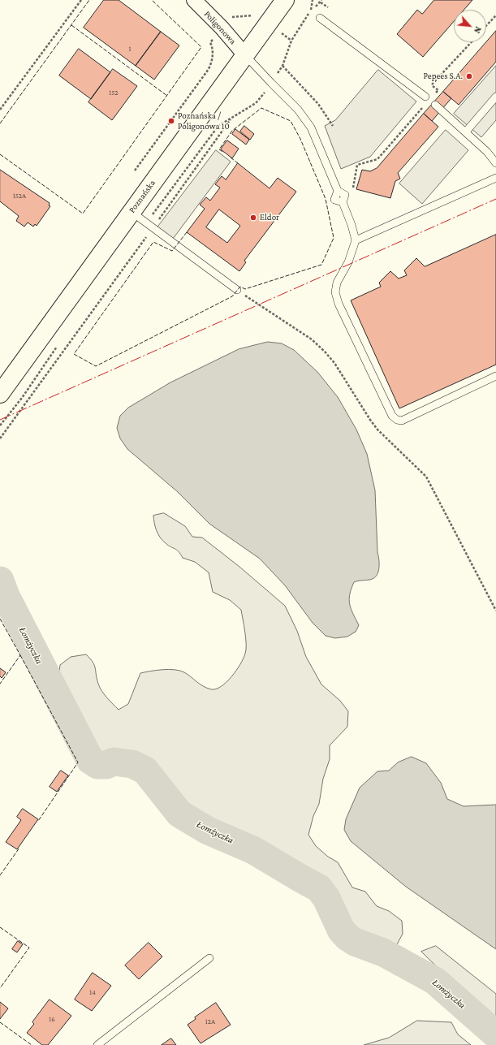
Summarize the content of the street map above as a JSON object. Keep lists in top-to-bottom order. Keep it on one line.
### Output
{"streets":{"main road":["Poznańska"],"street":["Poligonowa"]},"crossings":[["Poligonowa","Poznańska"]],"water":["Łomżyczka"],"places":["Pepees S.A.","Poznańska / Poligonowa 10","Eldor"],"house_numbers":["1","152","152A","14","16","12A"],"north":"bottom right"}
